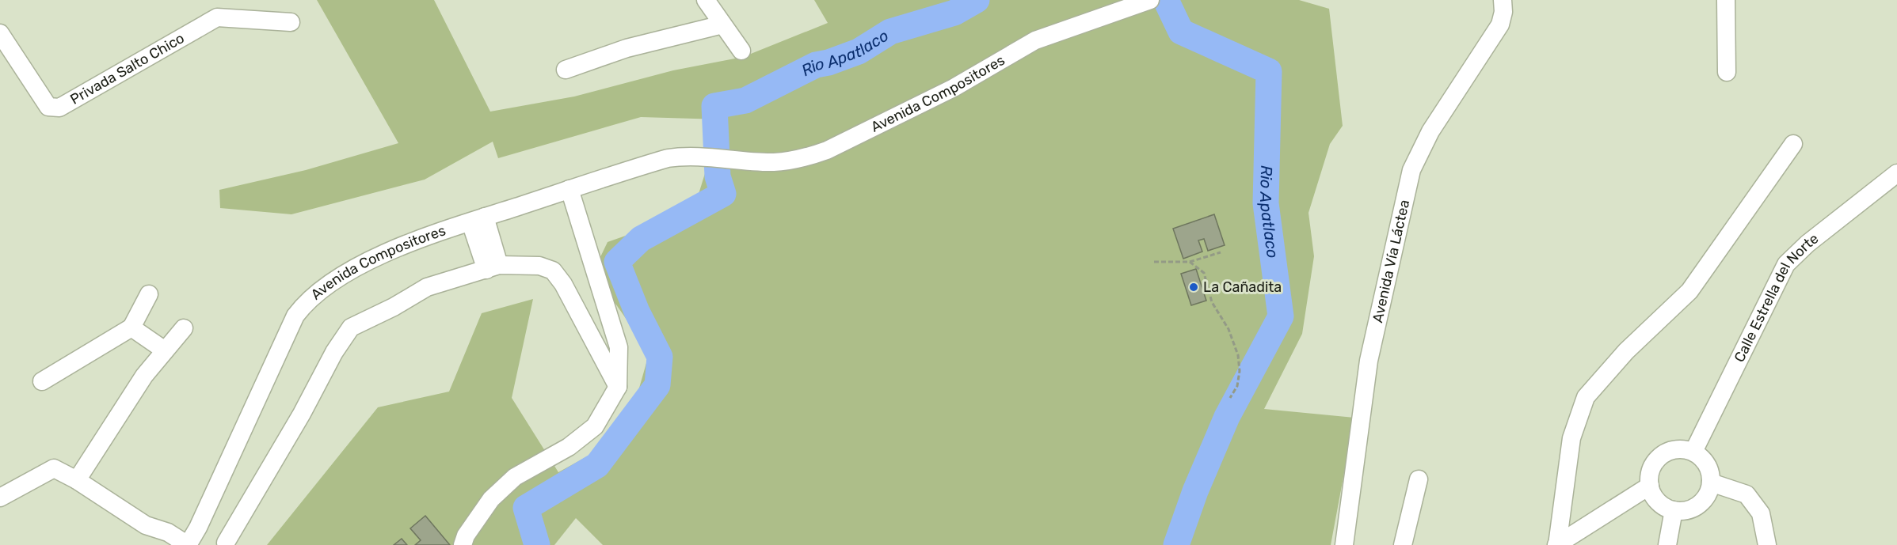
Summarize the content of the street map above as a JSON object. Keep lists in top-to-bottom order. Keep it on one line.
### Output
{"streets":{"street":["Privada Salto Chico","Avenida Compositores","Avenida Vía Láctea","Calle Estrella del Norte"]},"water":["Rio Apatlaco"],"places":["La Cañadita"]}
